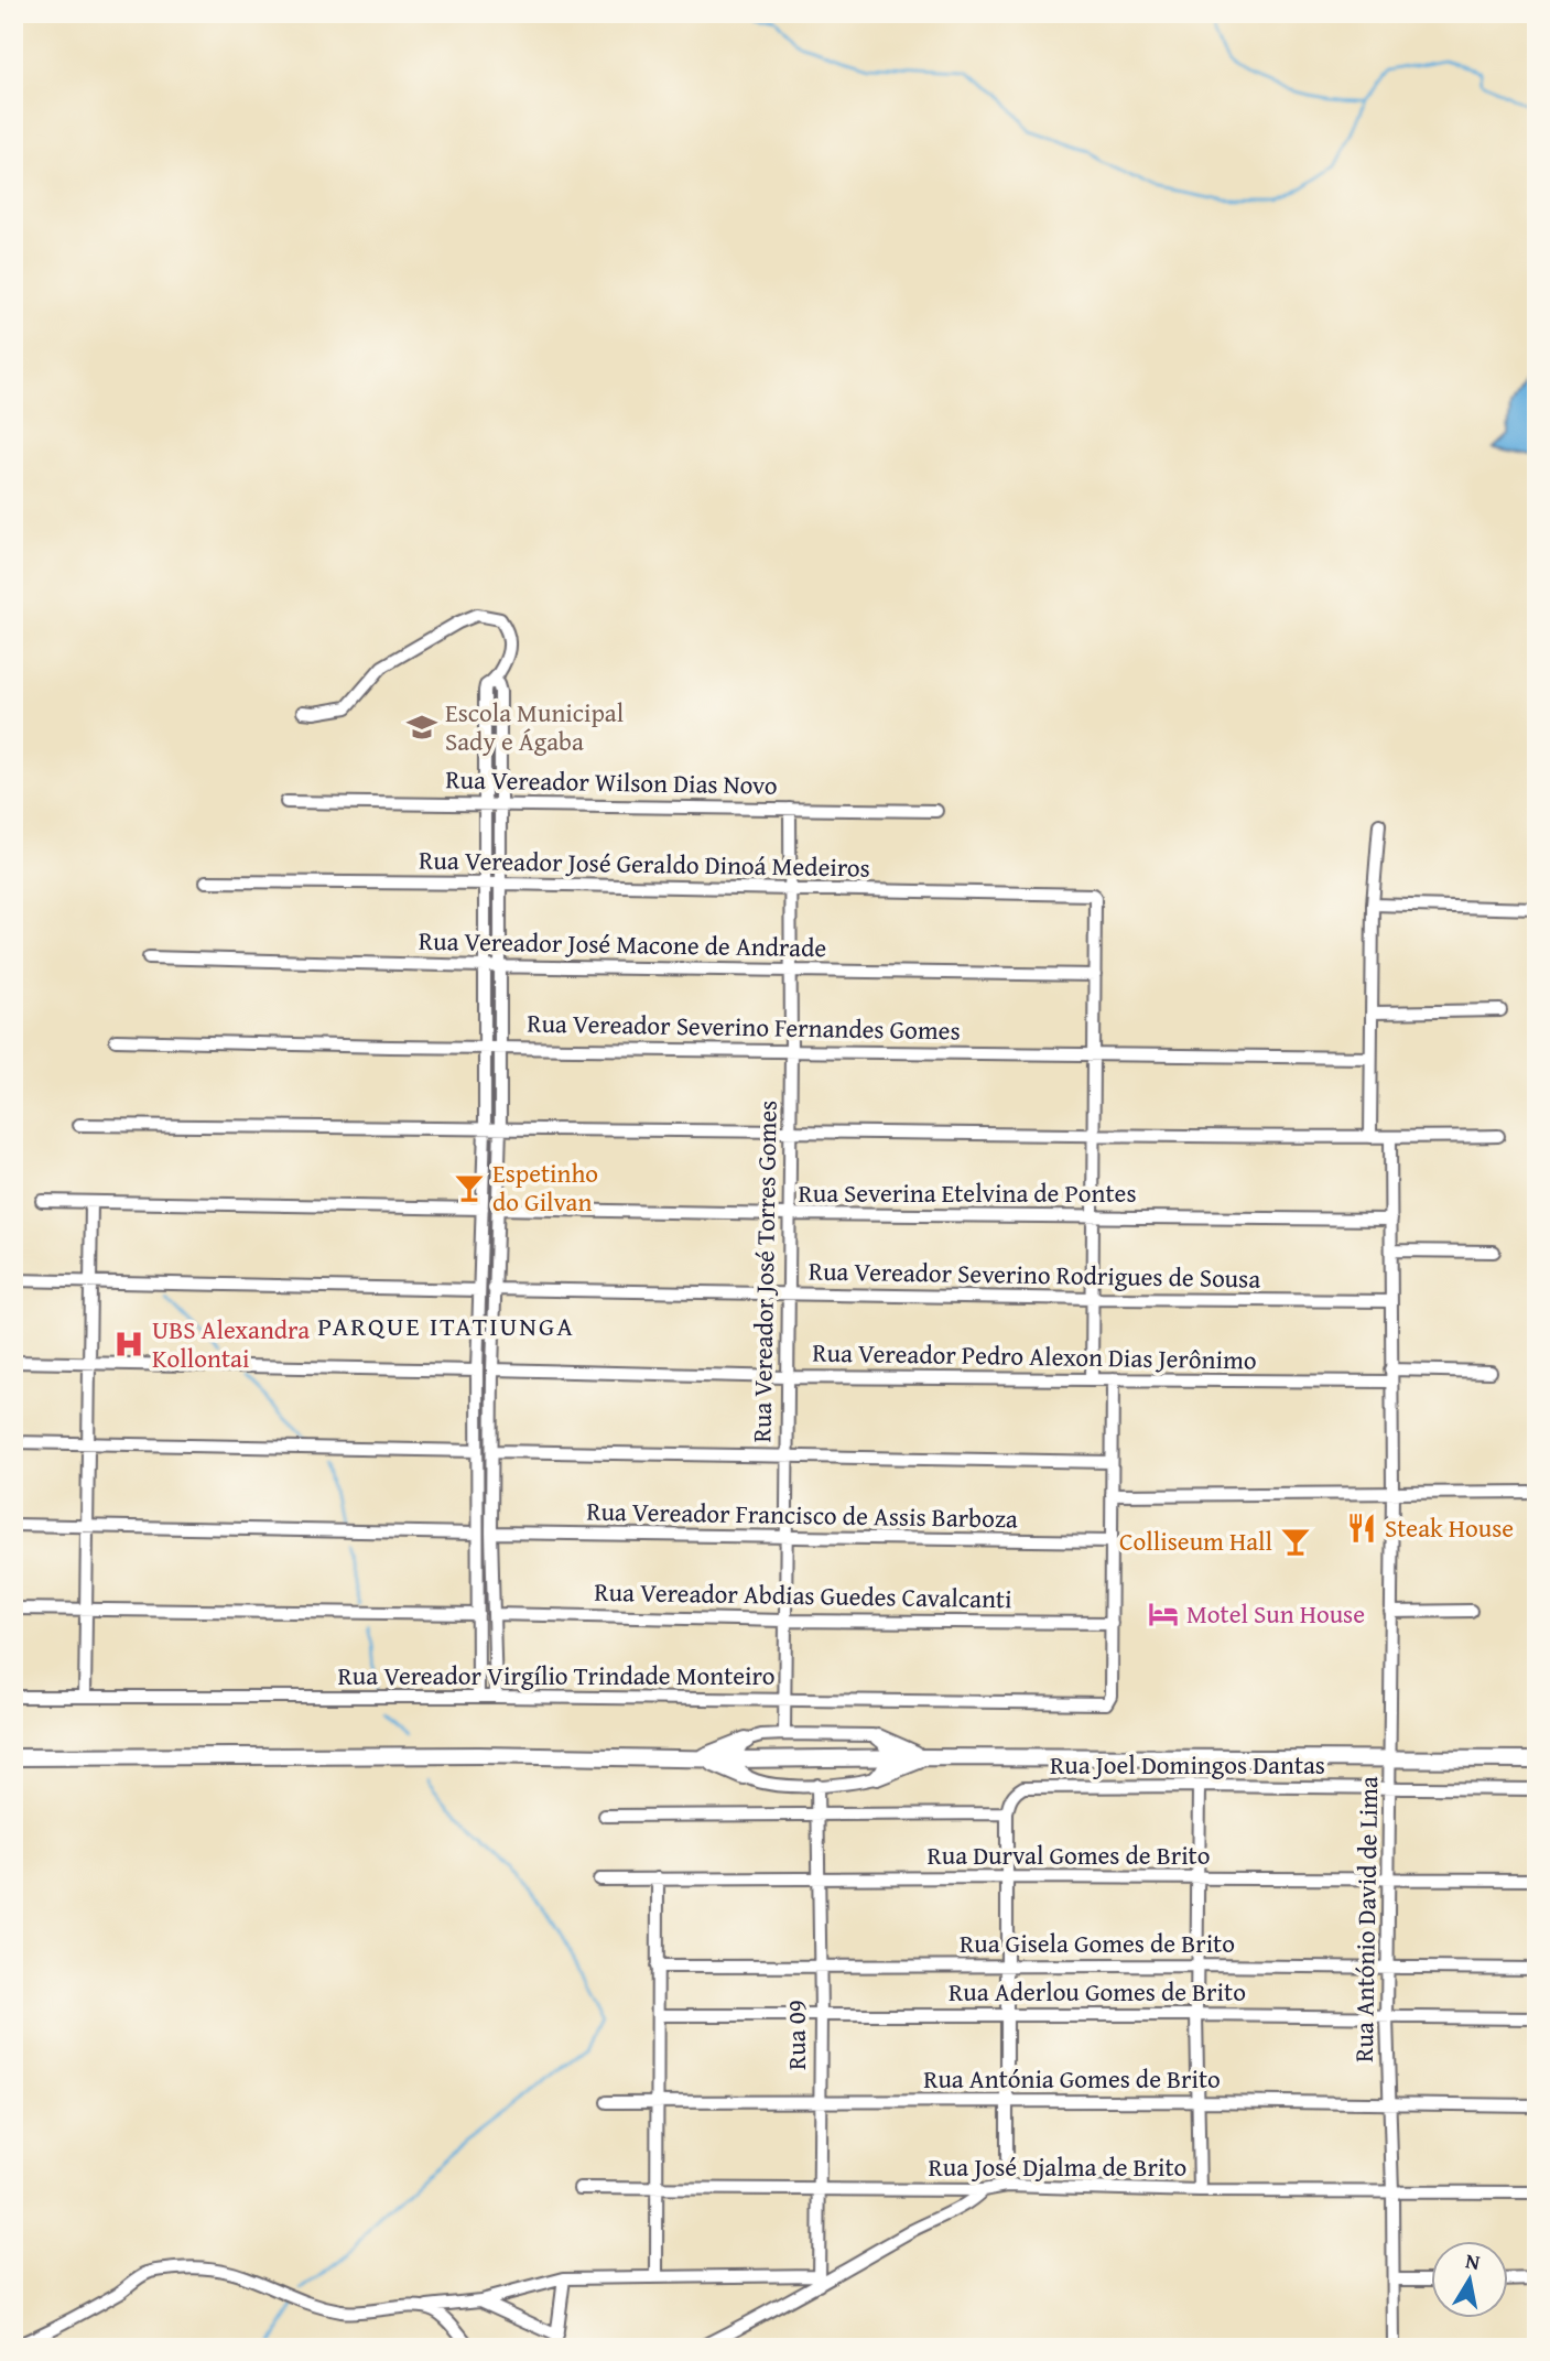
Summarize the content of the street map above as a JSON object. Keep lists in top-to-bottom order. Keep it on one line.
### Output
{"streets":{"street":["Rua Vereador Wilson Dias Novo","Rua Vereador José Geraldo Dinoá Medeiros","Rua Vereador José Macone de Andrade","Rua Vereador Severino Fernandes Gomes","Rua Severina Etelvina de Pontes","Rua Vereador José Torres Gomes","Rua Vereador Severino Rodrigues de Sousa","Rua Vereador Pedro Alexon Dias Jerônimo","Rua Vereador Francisco de Assis Barboza","Rua Vereador Abdias Guedes Cavalcanti","Rua Vereador Virgílio Trindade Monteiro","Rua Joel Domingos Dantas","Rua Durval Gomes de Brito","Rua António David de Lima","Rua Gisela Gomes de Brito","Rua Aderlou Gomes de Brito","Rua 09","Rua Antónia Gomes de Brito","Rua José Djalma de Brito"]},"crossings":[["Rua Vereador Wilson Dias Novo","Rua Vereador José Torres Gomes"],["Rua Vereador José Geraldo Dinoá Medeiros","Rua Vereador José Macone de Andrade"],["Rua Vereador José Geraldo Dinoá Medeiros","Rua Vereador José Torres Gomes"],["Rua Vereador José Macone de Andrade","Rua Vereador José Torres Gomes"],["Rua Vereador Severino Fernandes Gomes","Rua Vereador José Torres Gomes"],["Rua Severina Etelvina de Pontes","Rua Vereador José Torres Gomes"],["Rua Severina Etelvina de Pontes","Rua António David de Lima"],["Rua Vereador José Torres Gomes","Rua Vereador Severino Rodrigues de Sousa"],["Rua Vereador José Torres Gomes","Rua Vereador Pedro Alexon Dias Jerônimo"],["Rua Vereador José Torres Gomes","Rua Vereador Francisco de Assis Barboza"],["Rua Vereador José Torres Gomes","Rua Vereador Abdias Guedes Cavalcanti"],["Rua Vereador José Torres Gomes","Rua Vereador Virgílio Trindade Monteiro"],["Rua Vereador Severino Rodrigues de Sousa","Rua António David de Lima"],["Rua Vereador Pedro Alexon Dias Jerônimo","Rua António David de Lima"],["Rua Vereador Abdias Guedes Cavalcanti","Rua Vereador Virgílio Trindade Monteiro"],["Rua Joel Domingos Dantas","Rua António David de Lima"],["Rua Durval Gomes de Brito","Rua António David de Lima"],["Rua Durval Gomes de Brito","Rua 09"],["Rua António David de Lima","Rua Gisela Gomes de Brito"],["Rua António David de Lima","Rua Aderlou Gomes de Brito"],["Rua António David de Lima","Rua Antónia Gomes de Brito"],["Rua António David de Lima","Rua José Djalma de Brito"],["Rua Gisela Gomes de Brito","Rua 09"],["Rua Aderlou Gomes de Brito","Rua 09"],["Rua 09","Rua Antónia Gomes de Brito"],["Rua 09","Rua José Djalma de Brito"]],"districts":["PARQUE ITATIUNGA"],"places":{"school or university":["Escola Municipal Sady e Ágaba"],"bar":["Espetinho do Gilvan","Colliseum Hall"],"hospital":["UBS Alexandra Kollontai"],"restaurant":["Steak House"],"hotel":["Motel Sun House"]},"north":"top"}
